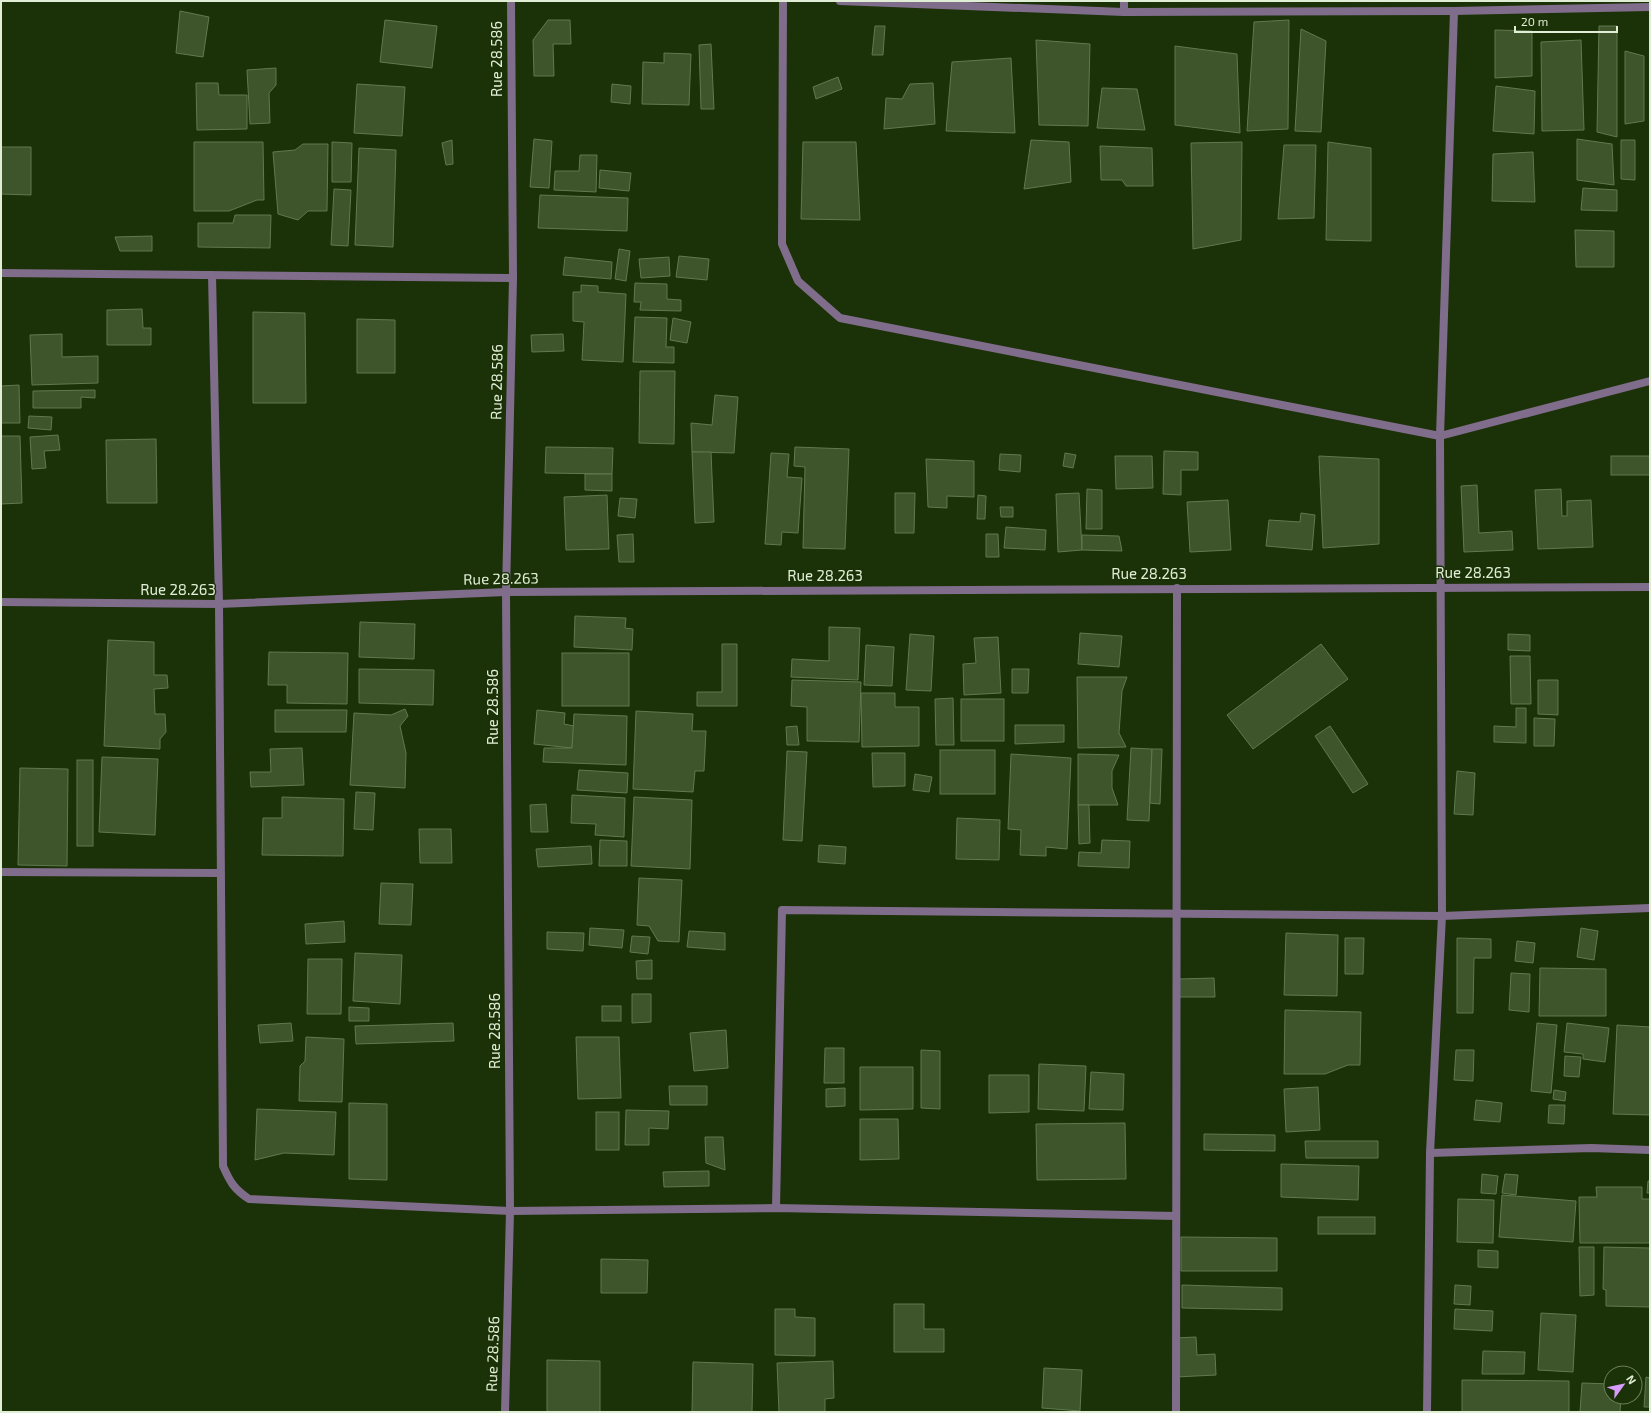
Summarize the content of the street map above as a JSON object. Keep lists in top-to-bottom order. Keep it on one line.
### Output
{"streets":{"street":["Rue 28.586","Rue 28.263"]},"crossings":[["Rue 28.586","Rue 28.263"]],"scale_bar":"20 m","north":"top right"}
